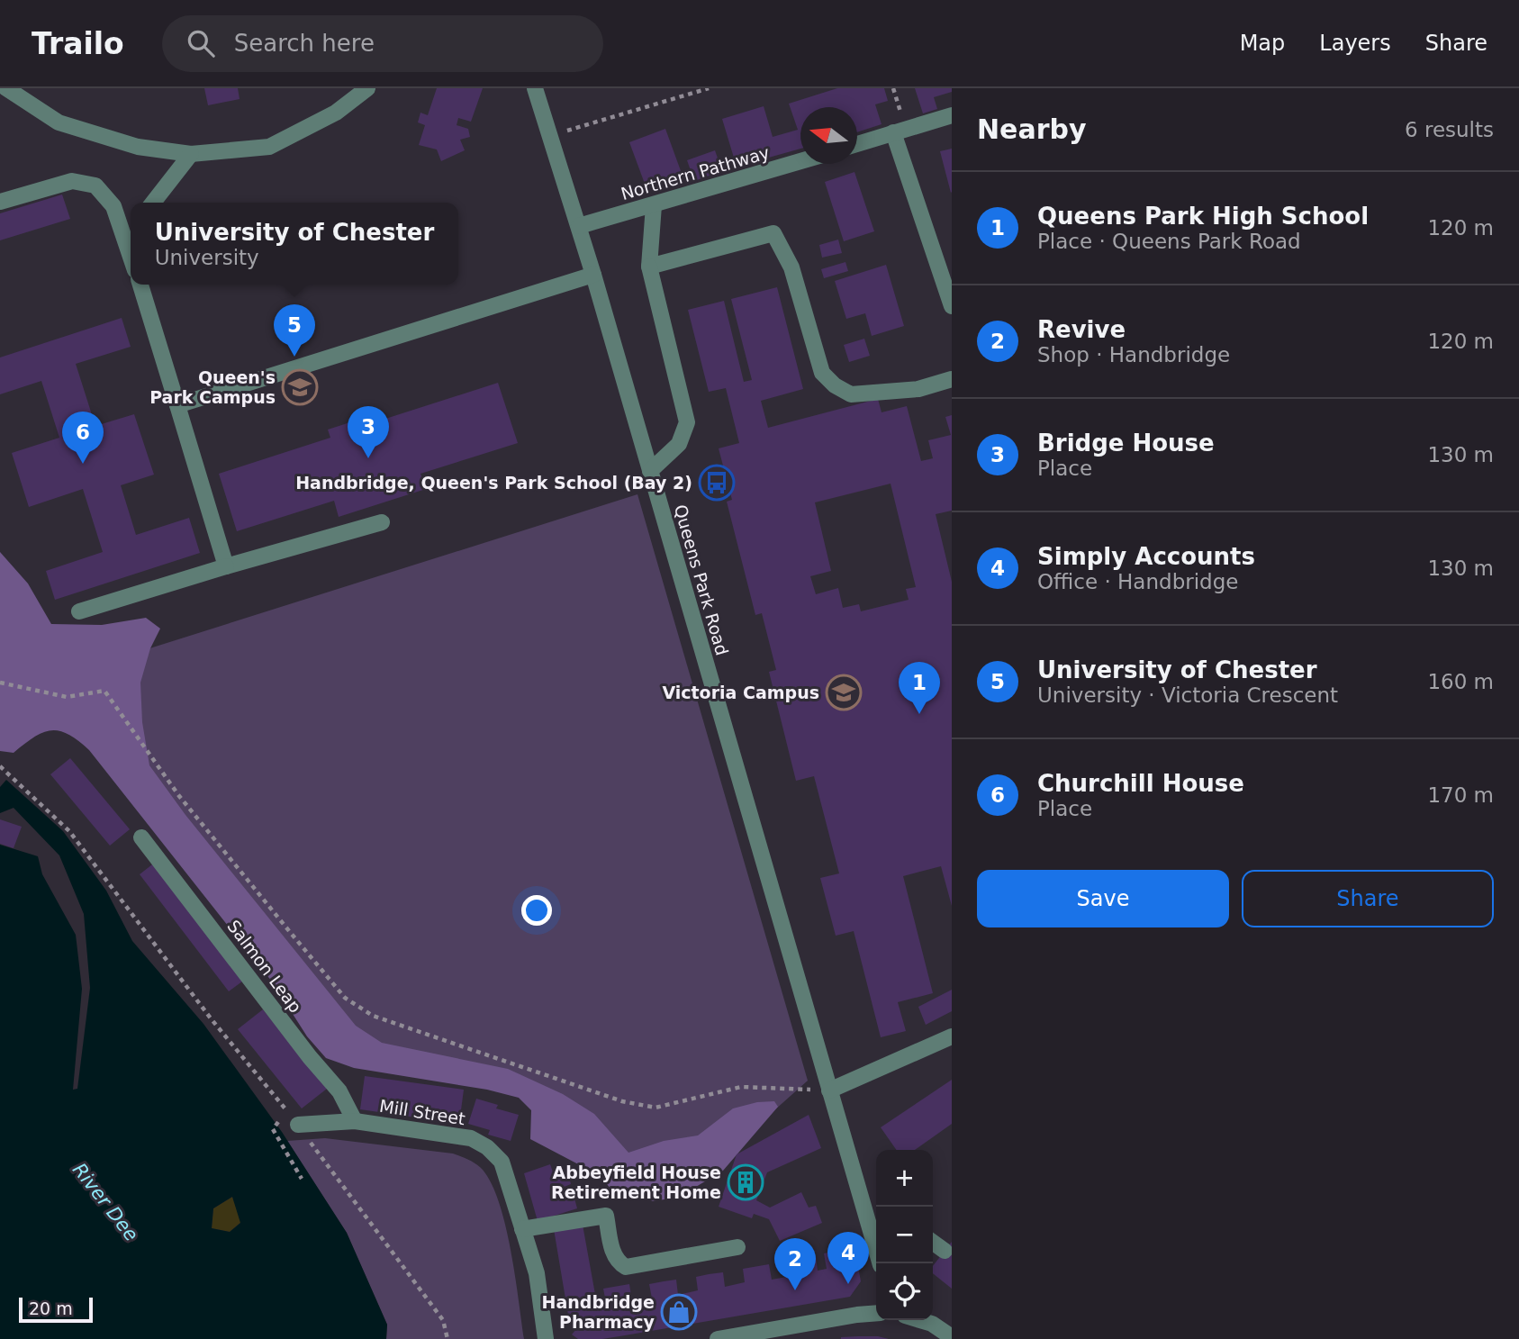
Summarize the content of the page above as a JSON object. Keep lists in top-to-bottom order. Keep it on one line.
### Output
{"streets":{"street":["Northern Pathway","Queens Park Road","Salmon Leap","Mill Street"]},"crossings":[["Northern Pathway","Queens Park Road"],["Salmon Leap","Mill Street"]],"water":["River Dee"],"places":{"school or university":["Queen's Park Campus","Victoria Campus"],"bus stop":["Handbridge, Queen's Park School (Bay 2)"],"building":["Abbeyfield House Retirement Home"],"shop":["Handbridge Pharmacy"]},"scale_bar":"20 m","north":"left","page":{"header":"Trailo","search":"Search here","nav":["Map","Layers","Share"],"heading":["Nearby","6 results"],"list":[{"mark":"1","name":"Queens Park High School","note":"Place · Queens Park Road","value":"120 m"},{"mark":"2","name":"Revive","note":"Shop · Handbridge","value":"120 m"},{"mark":"3","name":"Bridge House","note":"Place","value":"130 m"},{"mark":"4","name":"Simply Accounts","note":"Office · Handbridge","value":"130 m"},{"mark":"5","name":"University of Chester","note":"University · Victoria Crescent","value":"160 m"},{"mark":"6","name":"Churchill House","note":"Place","value":"170 m"}],"popup":["University of Chester","University"],"pins":["5","3","6","1","4","2"],"buttons":["Save","Share"],"map_buttons":["+","−"],"scale":"20 m"}}
